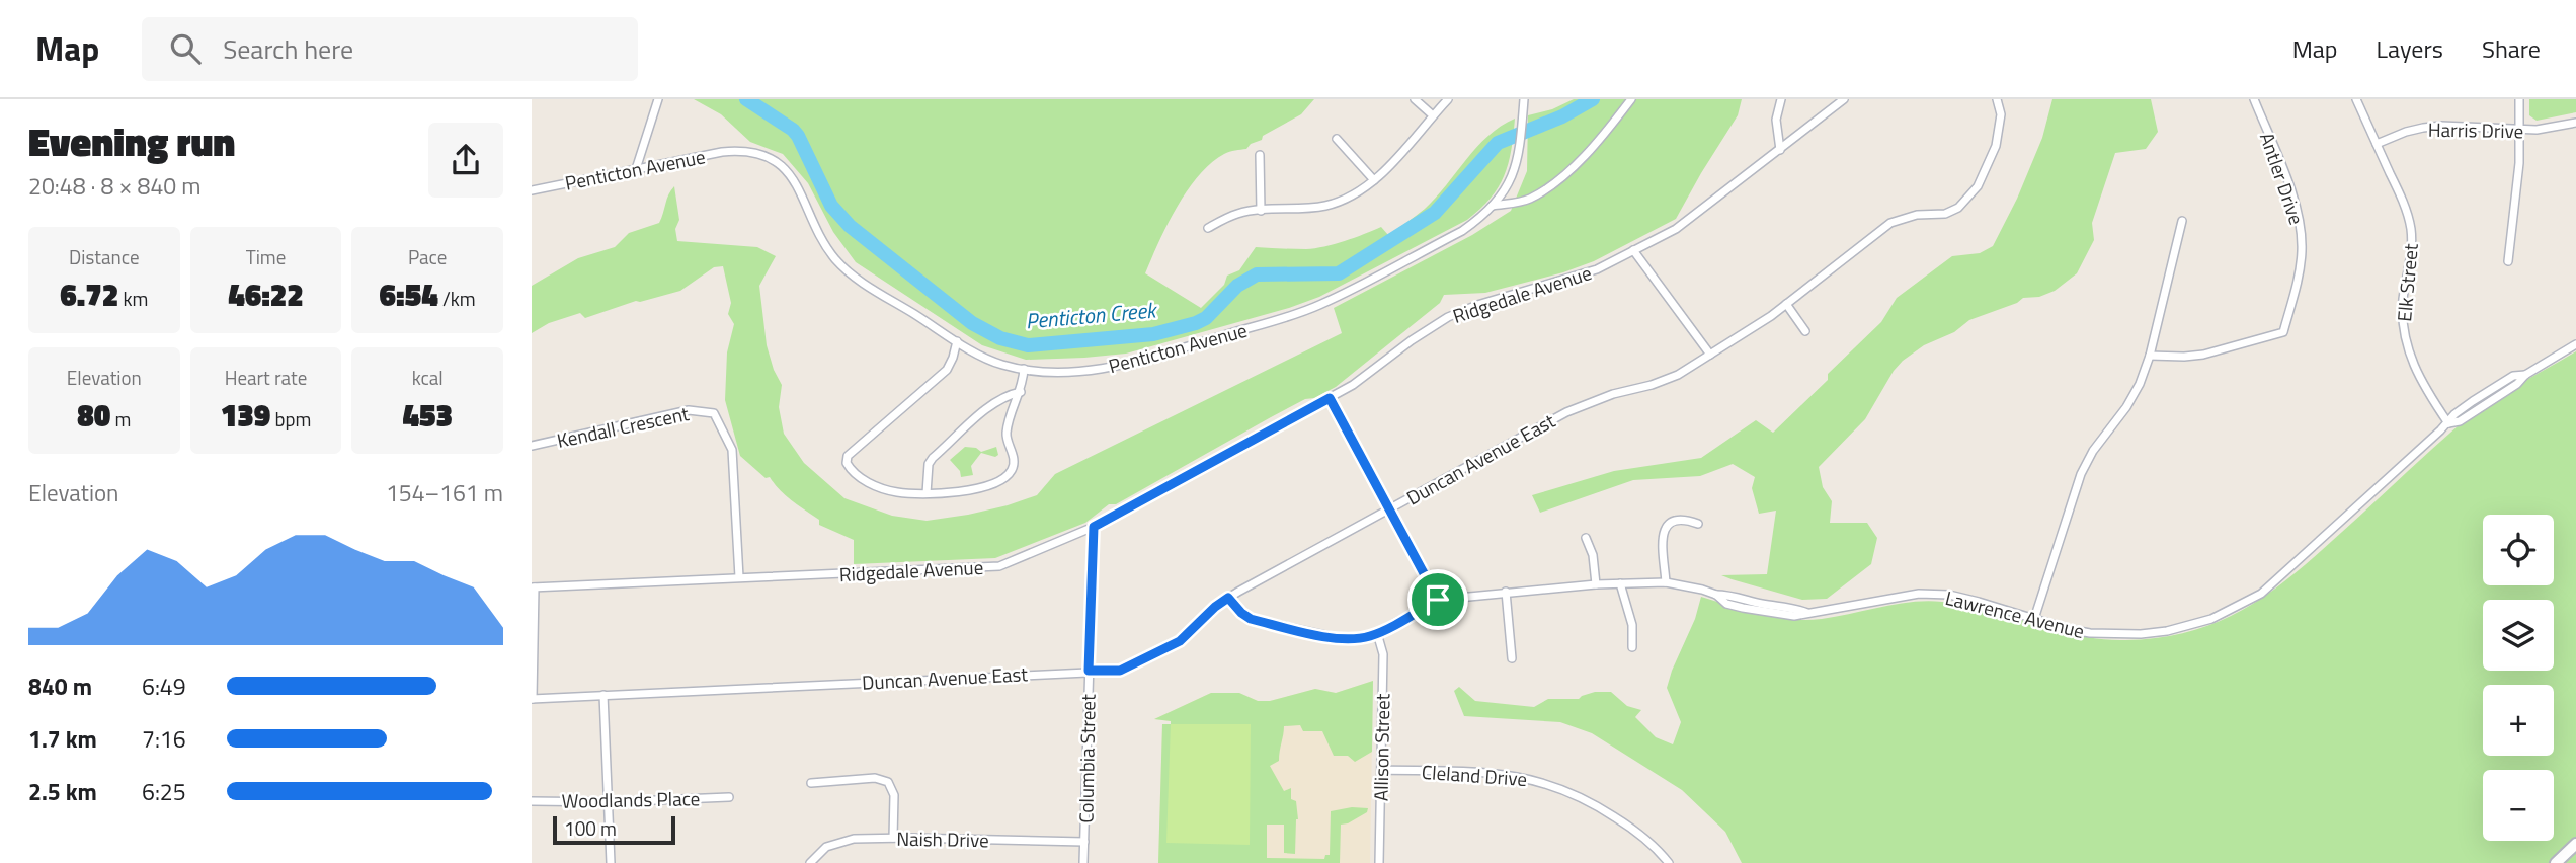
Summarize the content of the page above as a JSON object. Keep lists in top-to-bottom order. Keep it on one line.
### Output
{"streets":{"street":["Harris Drive","Penticton Avenue","Antler Drive","Elk Street","Ridgedale Avenue","Kendall Crescent","Duncan Avenue East","Lawrence Avenue","Allison Street","Columbia Street","Cleland Drive","Woodlands Place","Naish Drive"]},"crossings":[["Harris Drive","Elk Street"],["Elk Street","Lawrence Avenue"],["Ridgedale Avenue","Kendall Crescent"],["Ridgedale Avenue","Columbia Street"],["Duncan Avenue East","Lawrence Avenue"],["Duncan Avenue East","Columbia Street"],["Lawrence Avenue","Allison Street"],["Allison Street","Cleland Drive"],["Columbia Street","Naish Drive"]],"water":["Penticton Creek"],"scale_bar":"100 m","page":{"header":"Map","search":"Search here","nav":["Map","Layers","Share"],"heading":["Evening run","20:48 · 8 × 840 m"],"stats":[["Distance","6.72 km"],["Time","46:22"],["Pace","6:54 /km"],["Elevation","80 m"],["Heart rate","139 bpm"],["kcal","453"]],"chart":["Elevation","154–161 m"],"map_buttons":["+","−"],"list":[{"name":"840 m","note":"6:49"},{"name":"1.7 km","note":"7:16"},{"name":"2.5 km","note":"6:25"}],"scale":"100 m"}}
